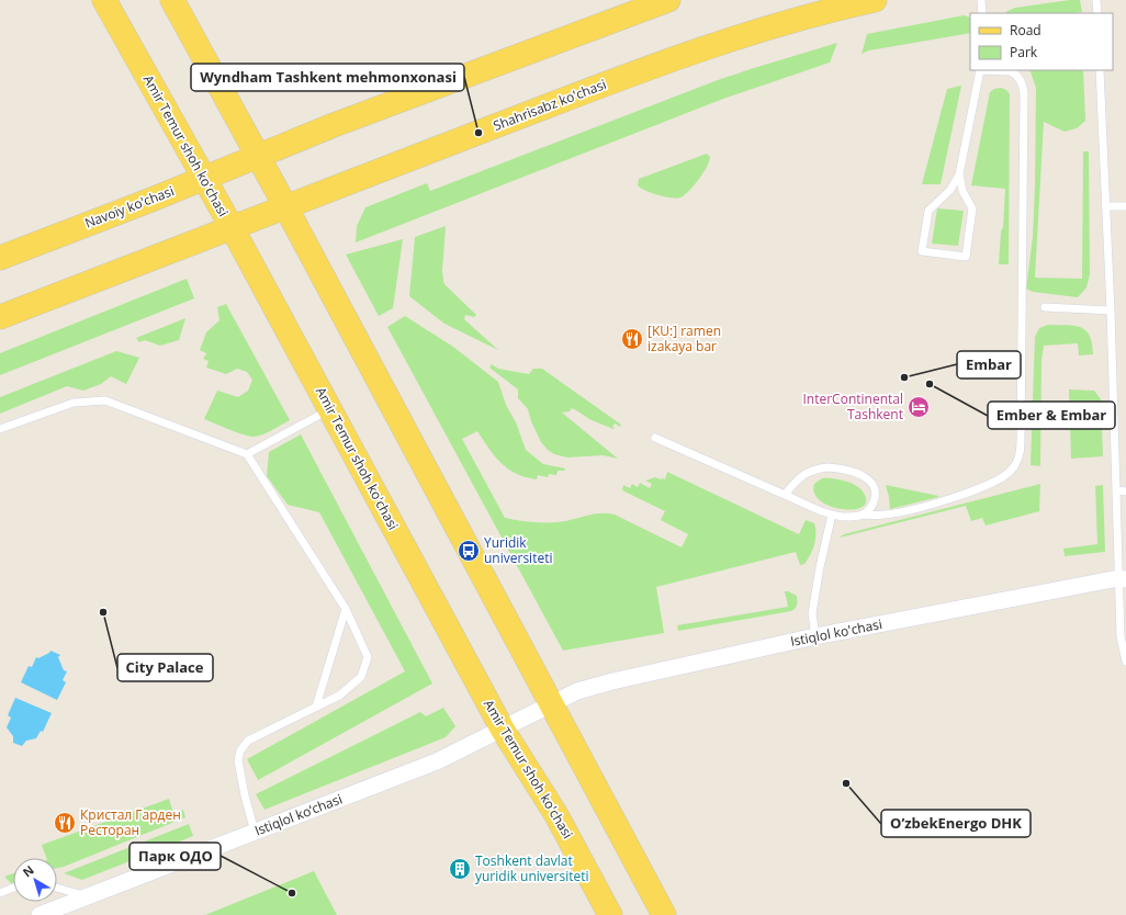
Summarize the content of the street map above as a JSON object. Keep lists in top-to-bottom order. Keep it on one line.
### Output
{"streets":{"main road":["Shahrisabz ko'chasi","Amir Temur shoh ko'chasi","Navoiy ko'chasi"],"street":["Istiqlol ko'chasi","Istiqlol ko‘chasi"]},"crossings":[["Shahrisabz ko'chasi","Amir Temur shoh ko'chasi"],["Amir Temur shoh ko'chasi","Navoiy ko'chasi"],["Amir Temur shoh ko'chasi","Istiqlol ko‘chasi"],["Istiqlol ko'chasi","Istiqlol ko‘chasi"]],"places":{"other":["Wyndham Tashkent mehmonxonasi","Embar","Ember & Embar","City Palace","O’zbekEnergo DHK","Парк ОДО"],"restaurant":["[KU:] ramen izakaya bar","Кристал Гарден Ресторан"],"hotel":["InterContinental Tashkent"],"bus stop":["Yuridik universiteti"],"building":["Toshkent davlat yuridik universiteti"]},"legend":["Road","Park"],"north":"top left"}
